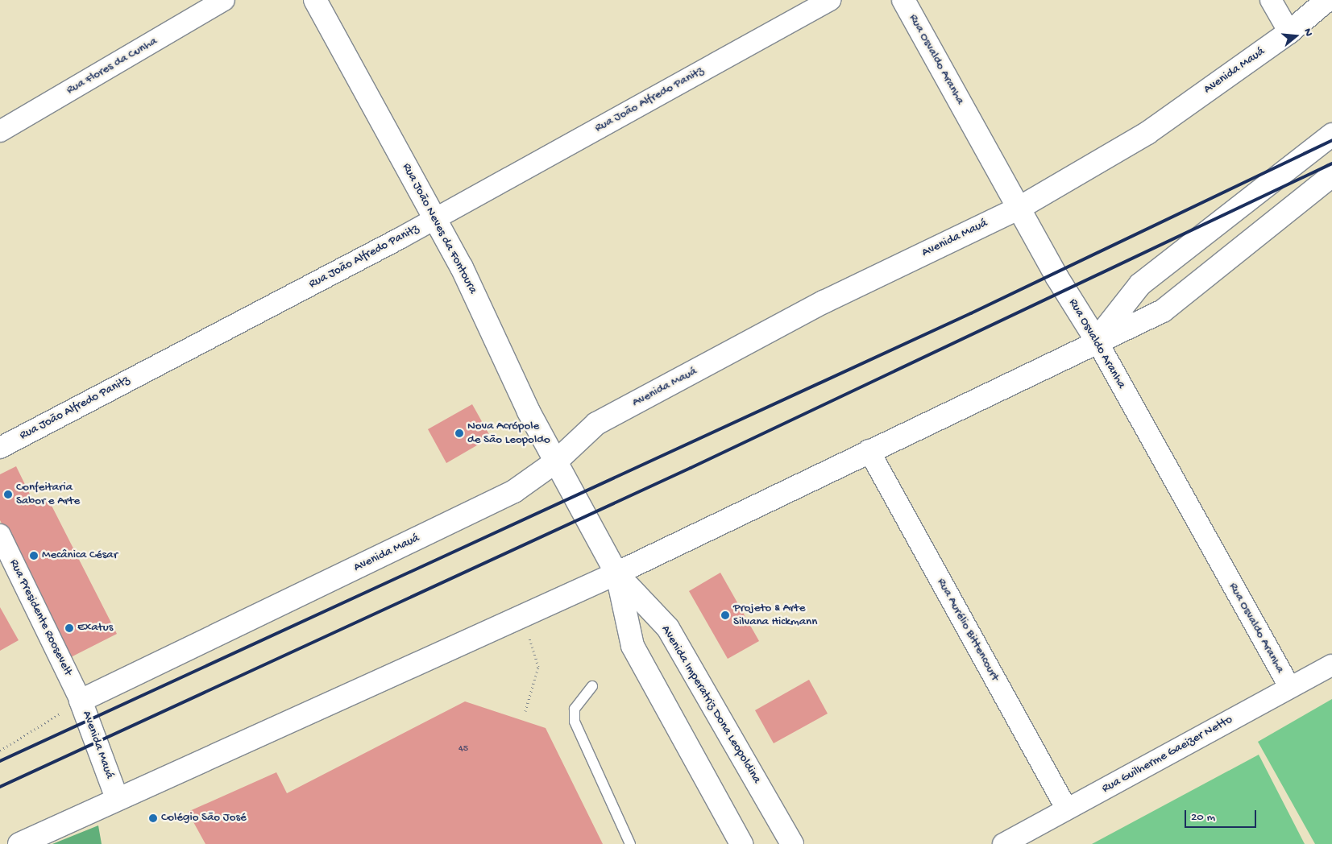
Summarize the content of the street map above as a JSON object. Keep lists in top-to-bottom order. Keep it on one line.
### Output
{"streets":{"main road":["Rua Osvaldo Aranha","Avenida Mauá","Rua João Neves da Fontoura","Avenida Imperatriz Dona Leopoldina"],"street":["Rua Flores da Cunha","Rua João Alfredo Panitz","Rua Presidente Roosevelt","Rua Aurélio Bittencourt","Rua Guilherme Gaeizer Netto"]},"crossings":[["Rua Osvaldo Aranha","Avenida Mauá"],["Rua Osvaldo Aranha","Rua Guilherme Gaeizer Netto"],["Avenida Mauá","Rua João Neves da Fontoura"],["Avenida Mauá","Rua Presidente Roosevelt"],["Avenida Mauá","Avenida Imperatriz Dona Leopoldina"],["Rua João Alfredo Panitz","Rua João Neves da Fontoura"],["Rua João Neves da Fontoura","Avenida Imperatriz Dona Leopoldina"],["Rua Aurélio Bittencourt","Rua Guilherme Gaeizer Netto"]],"places":["Nova Acrópole de São Leopoldo","Confeitaria Sabor e Arte","Mecânica César","Projeto & Arte Silvana Hickmann","Exatus","Colégio São José"],"house_numbers":["45"],"scale_bar":"20 m","north":"right"}
